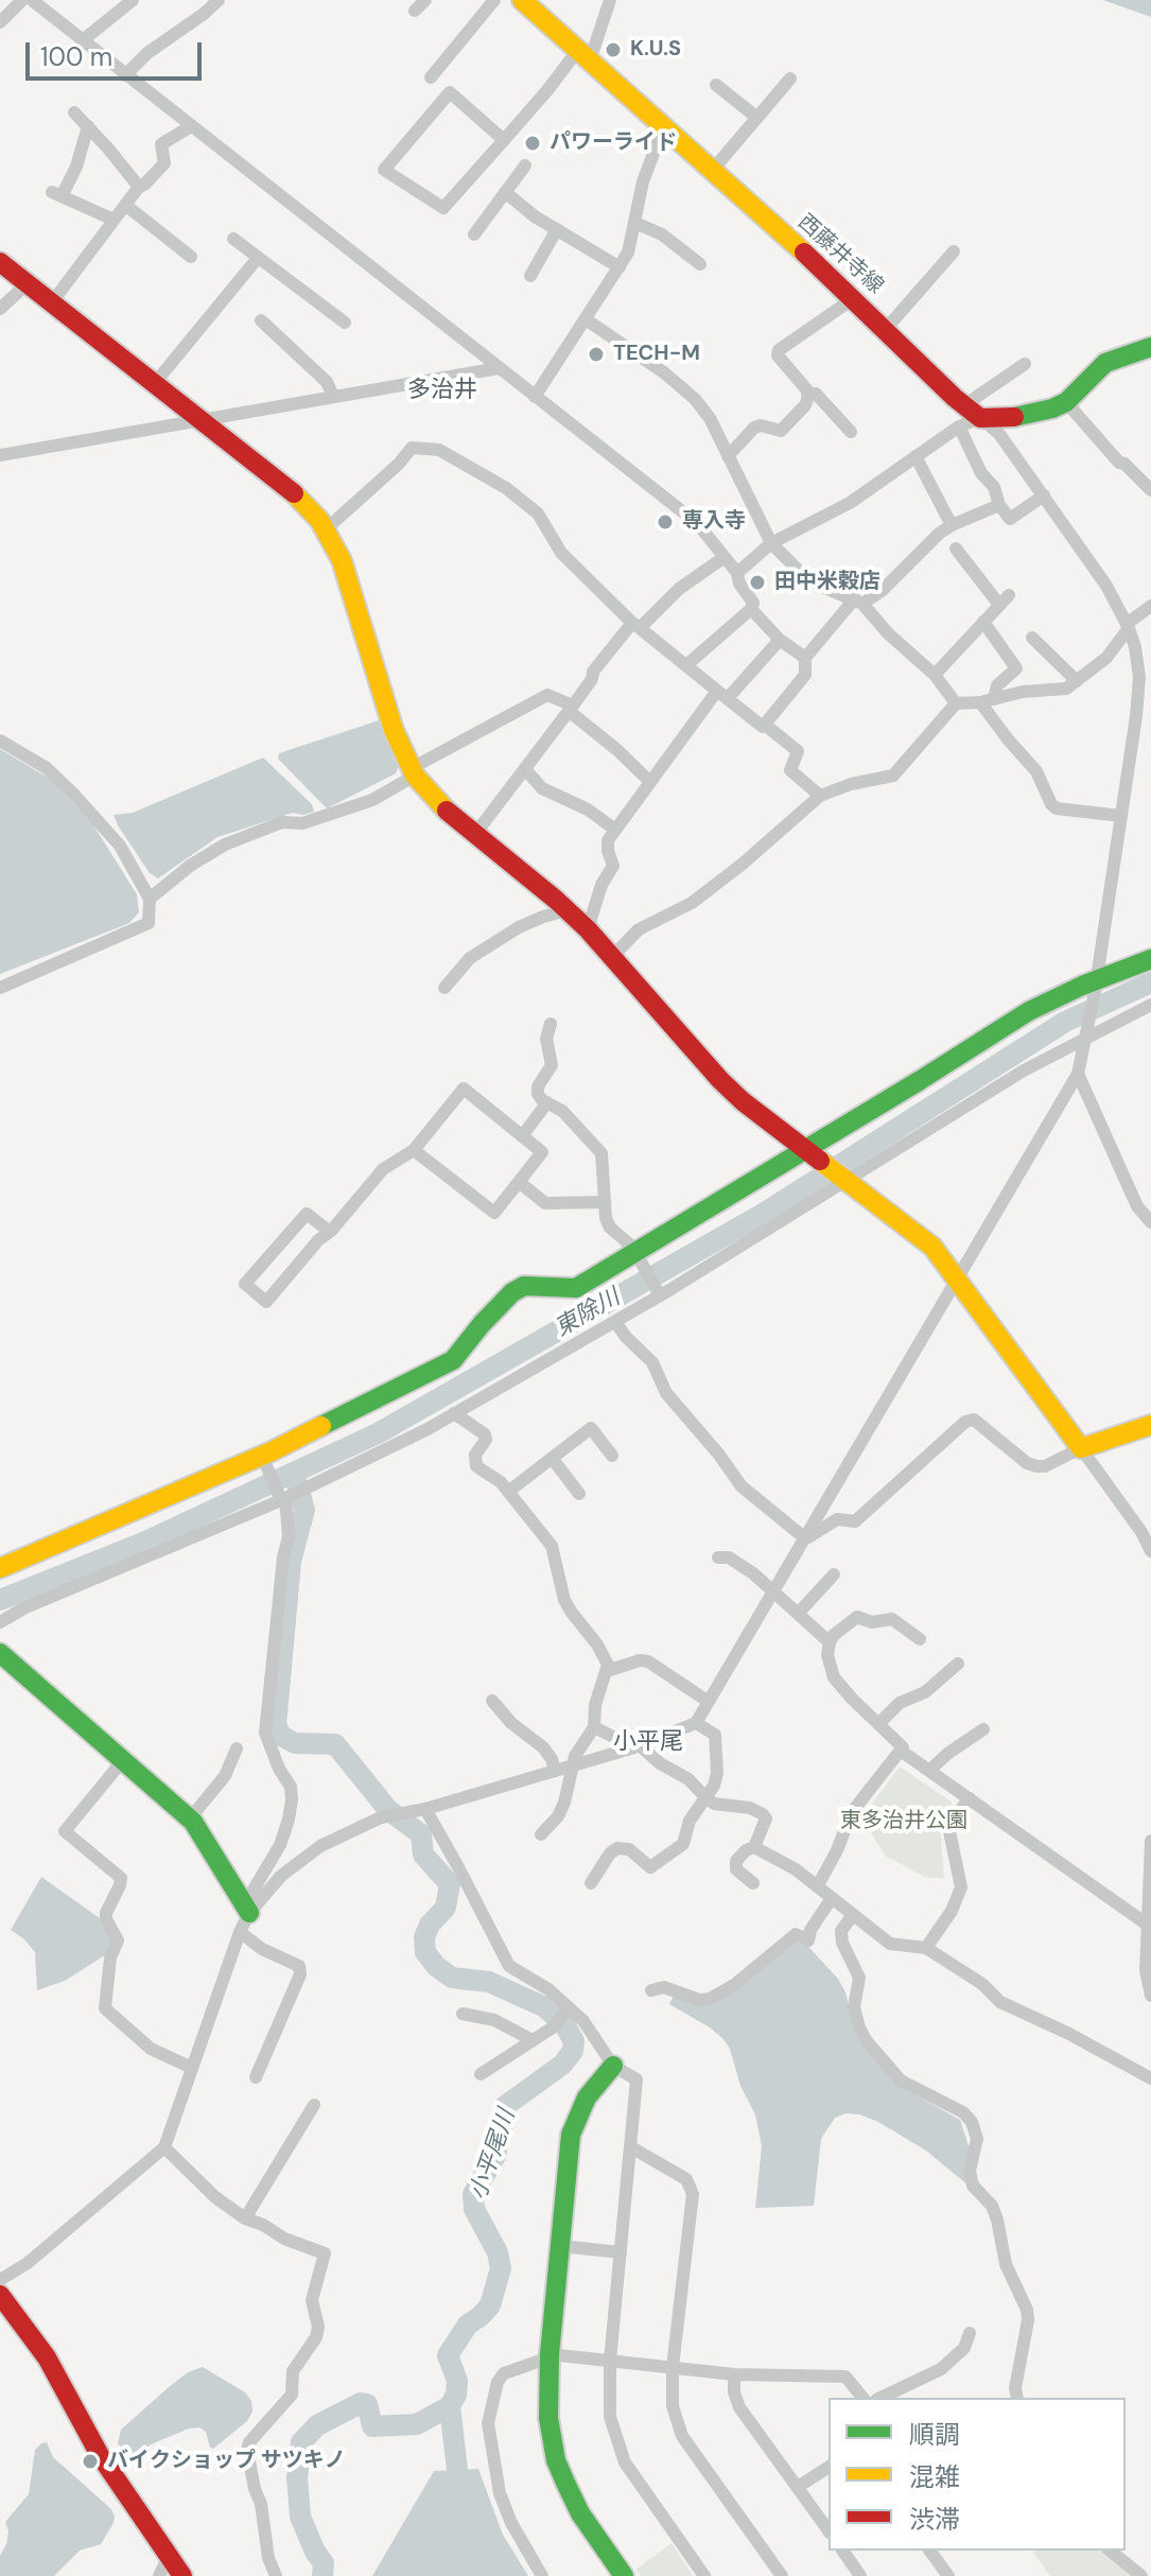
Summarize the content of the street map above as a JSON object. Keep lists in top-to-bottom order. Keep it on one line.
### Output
{"streets":{"street":["西藤井寺線"]},"districts":["多治井","小平尾"],"water":["東除川","小平尾川"],"parks":["東多治井公園"],"places":["K.U.S","パワーライド","TECH-M","専入寺","田中米穀店","バイクショップ サツキノ"],"legend":["順調","混雑","渋滞"],"scale_bar":"100 m"}
